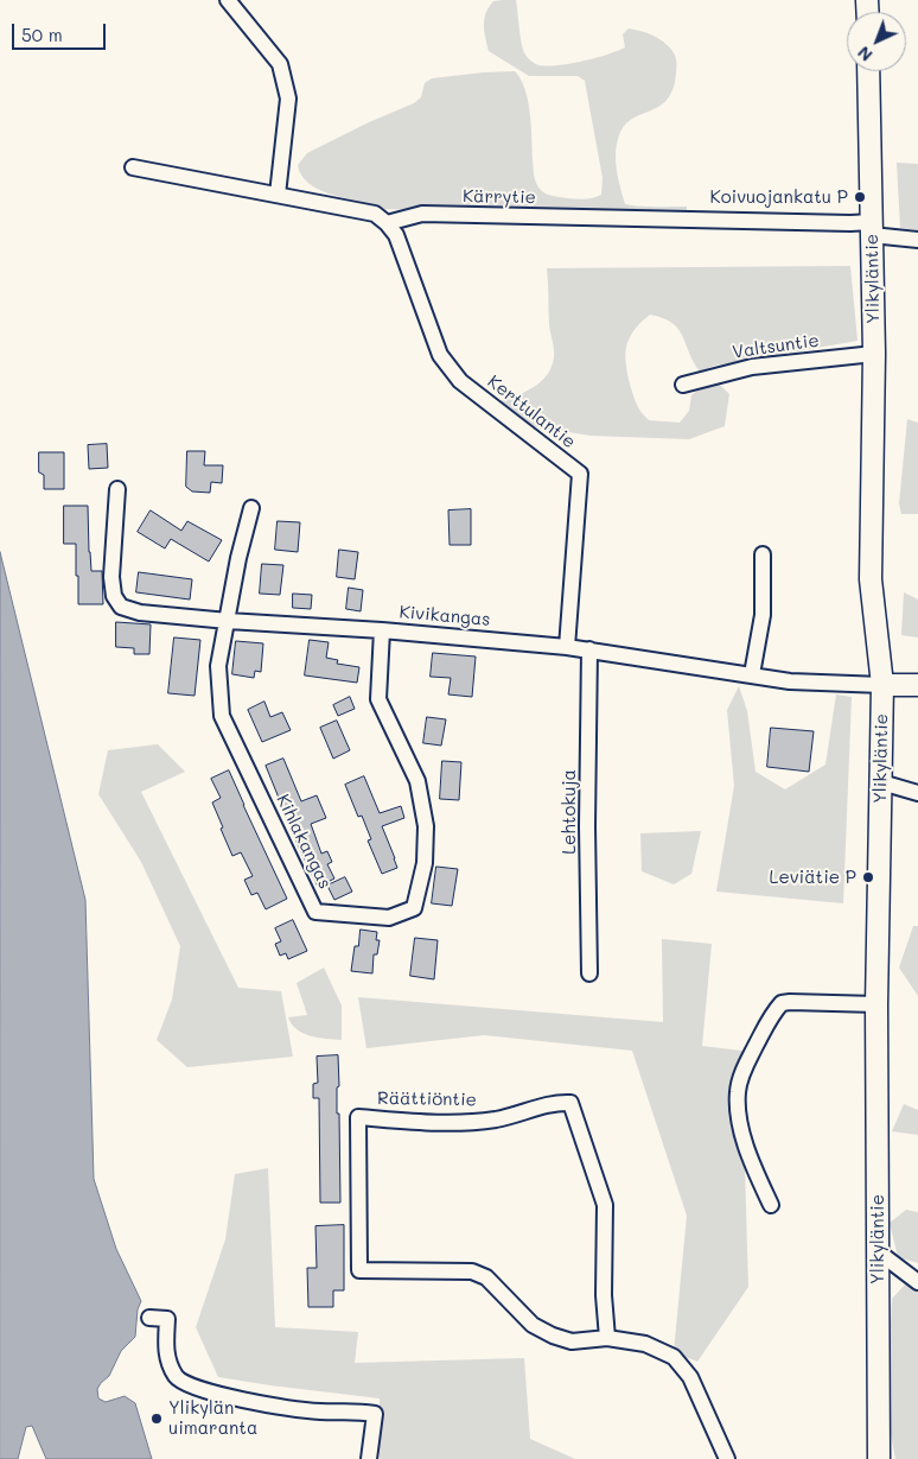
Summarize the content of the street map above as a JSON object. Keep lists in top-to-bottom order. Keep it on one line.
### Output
{"streets":{"main road":["Ylikyläntie"],"street":["Kärrytie","Valtsuntie","Kerttulantie","Kivikangas","Lehtokuja","Kihlakangas","Räättiöntie"]},"crossings":[["Kärrytie","Ylikyläntie"],["Kärrytie","Kerttulantie"],["Ylikyläntie","Valtsuntie"],["Ylikyläntie","Kivikangas"],["Kerttulantie","Kivikangas"],["Kivikangas","Lehtokuja"],["Kivikangas","Kihlakangas"]],"places":["Koivuojankatu P","Leviätie P","Ylikylän uimaranta"],"scale_bar":"50 m","north":"bottom left"}
